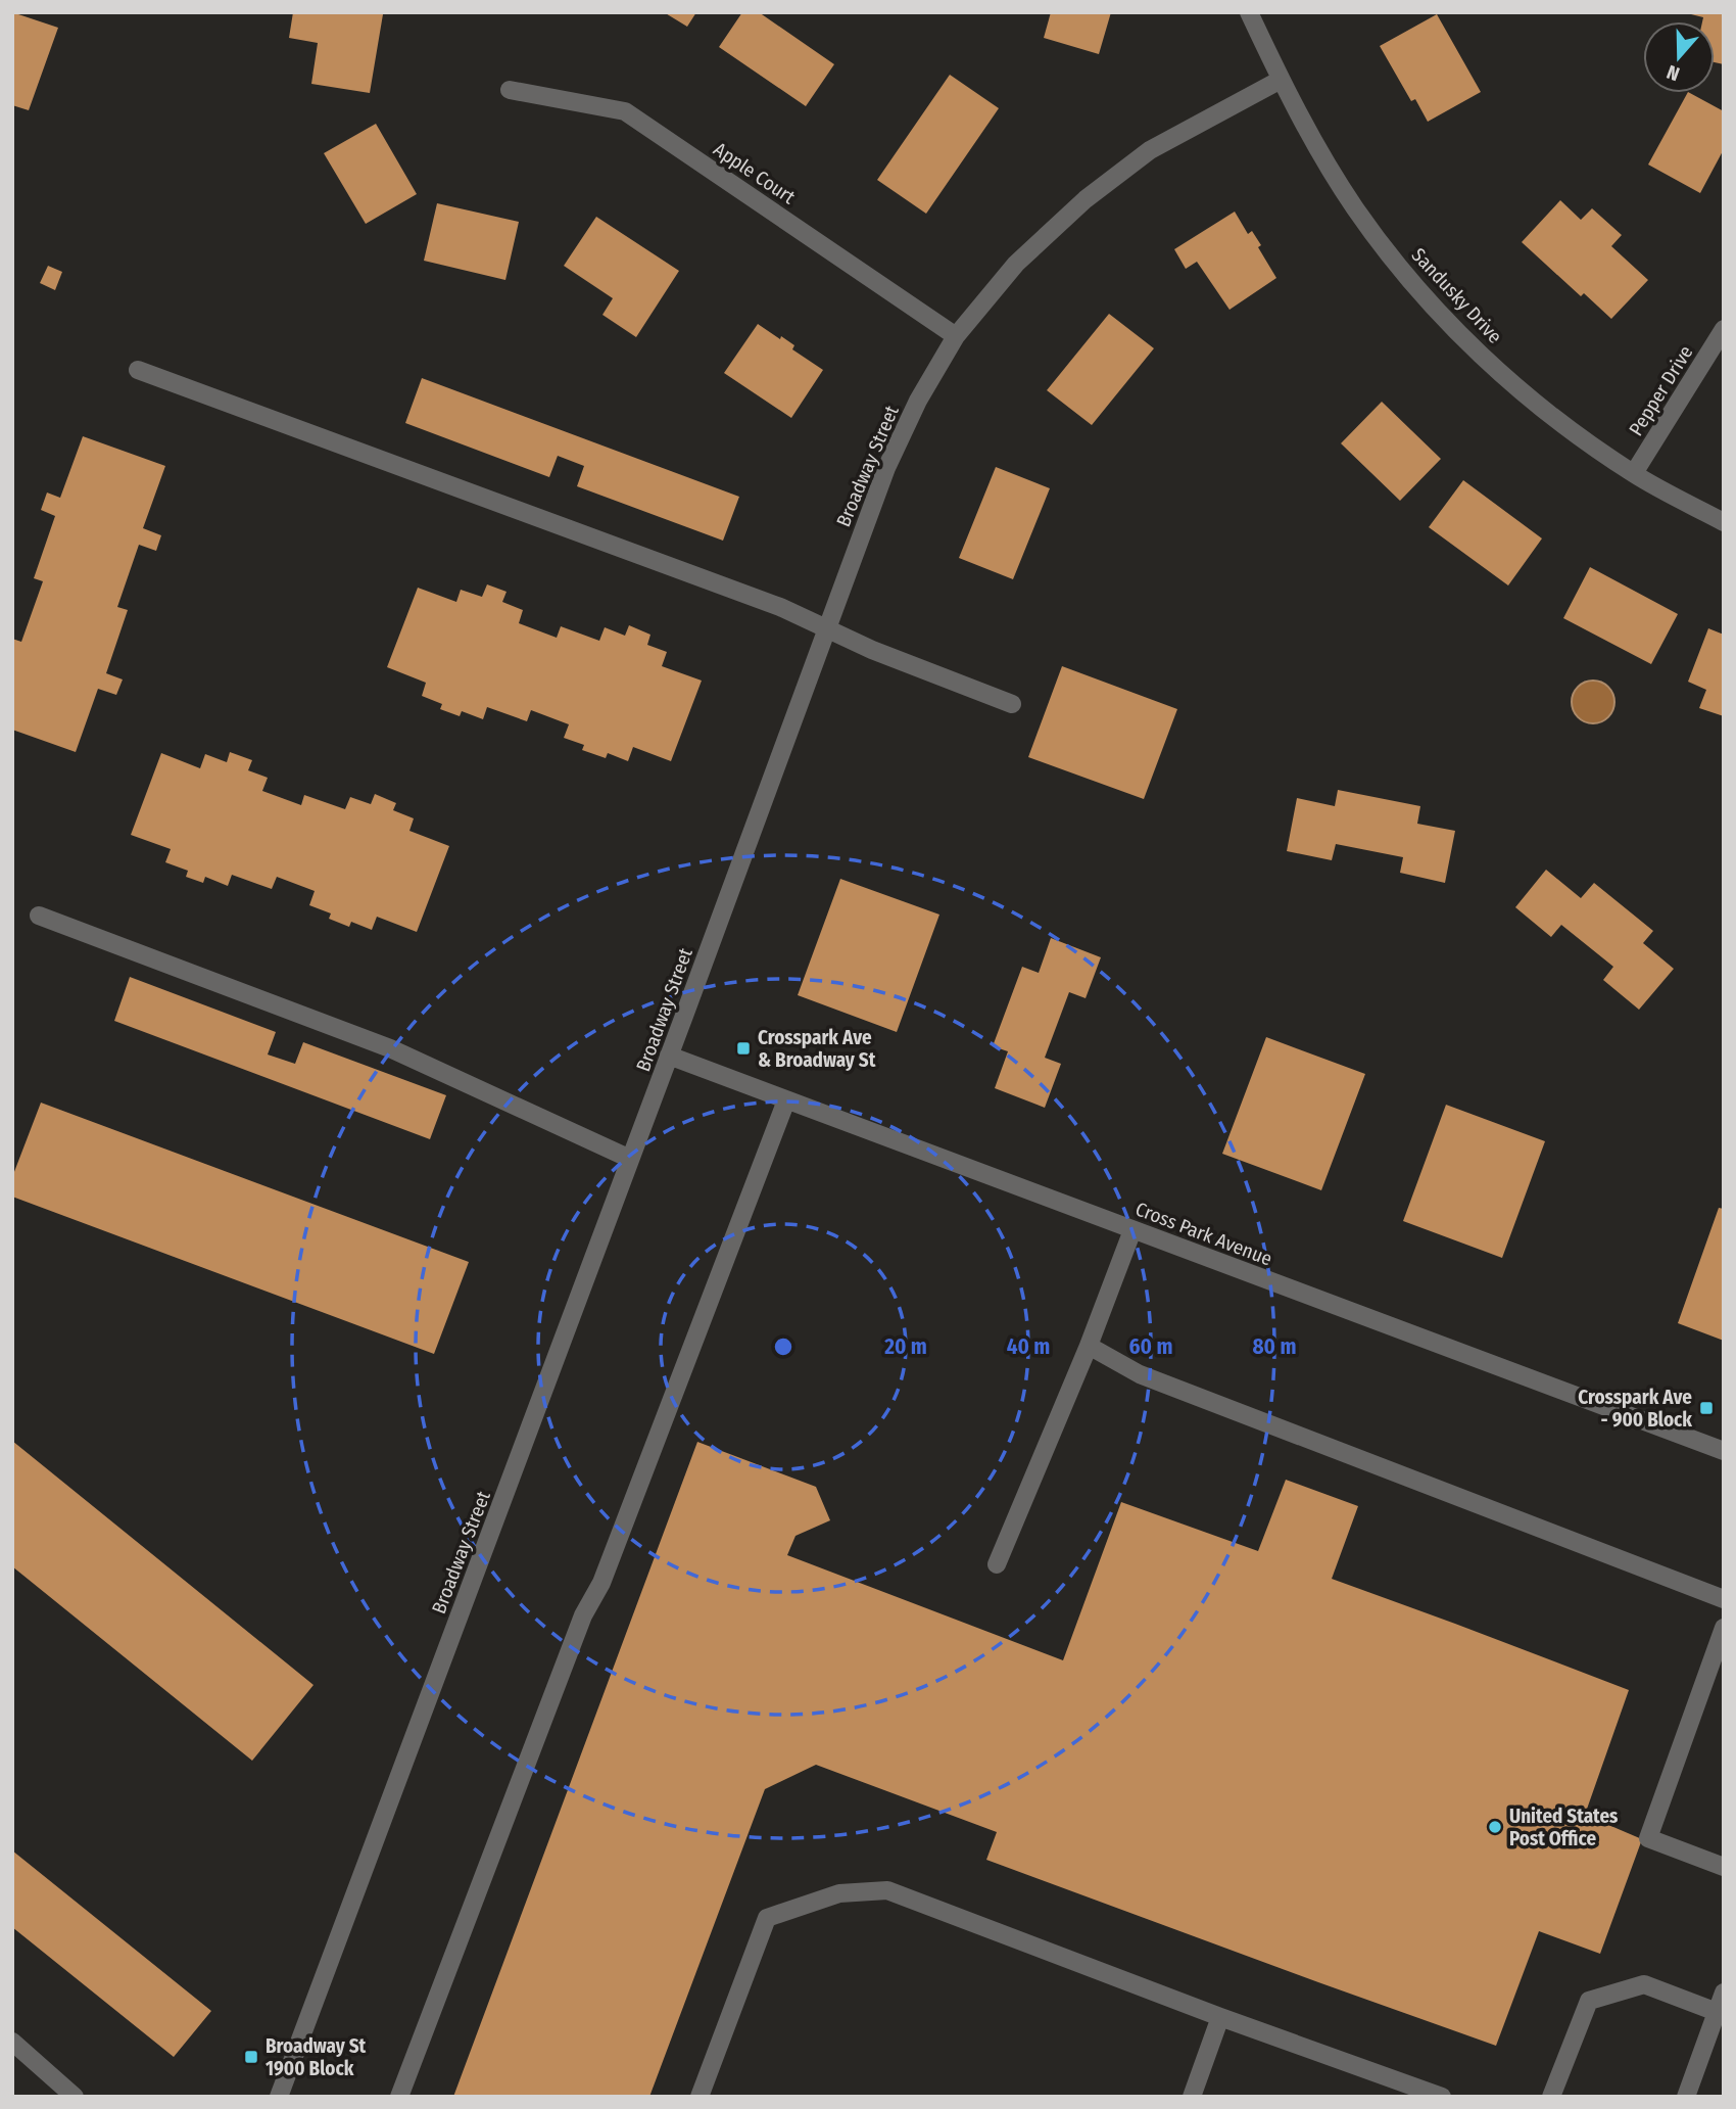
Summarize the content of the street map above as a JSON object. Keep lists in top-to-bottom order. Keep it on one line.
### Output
{"streets":{"street":["Apple Court","Sandusky Drive","Pepper Drive","Broadway Street","Cross Park Avenue"]},"crossings":[["Apple Court","Broadway Street"],["Sandusky Drive","Pepper Drive"],["Sandusky Drive","Broadway Street"],["Broadway Street","Cross Park Avenue"]],"places":{"transit":["Crosspark Ave & Broadway St","Crosspark Ave - 900 Block","Broadway St 1900 Block"],"other":["United States Post Office"]},"north":"bottom","rings":["20 m","40 m","60 m","80 m"]}
